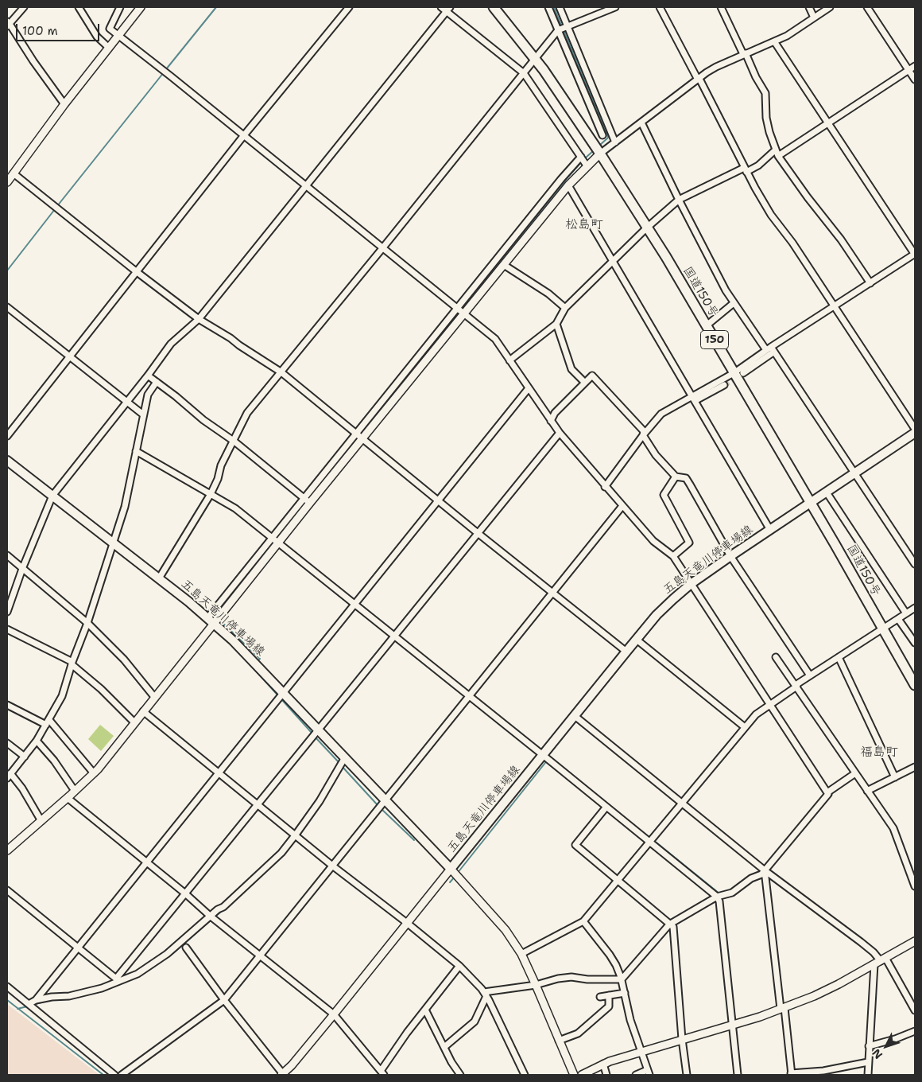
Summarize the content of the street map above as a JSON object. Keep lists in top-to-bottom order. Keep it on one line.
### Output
{"streets":{"highway":["国道150号","150"],"main road":["五島天竜川停車場線"]},"crossings":[["国道150号","五島天竜川停車場線"]],"districts":["松島町","福島町"],"scale_bar":"100 m","north":"bottom left"}
